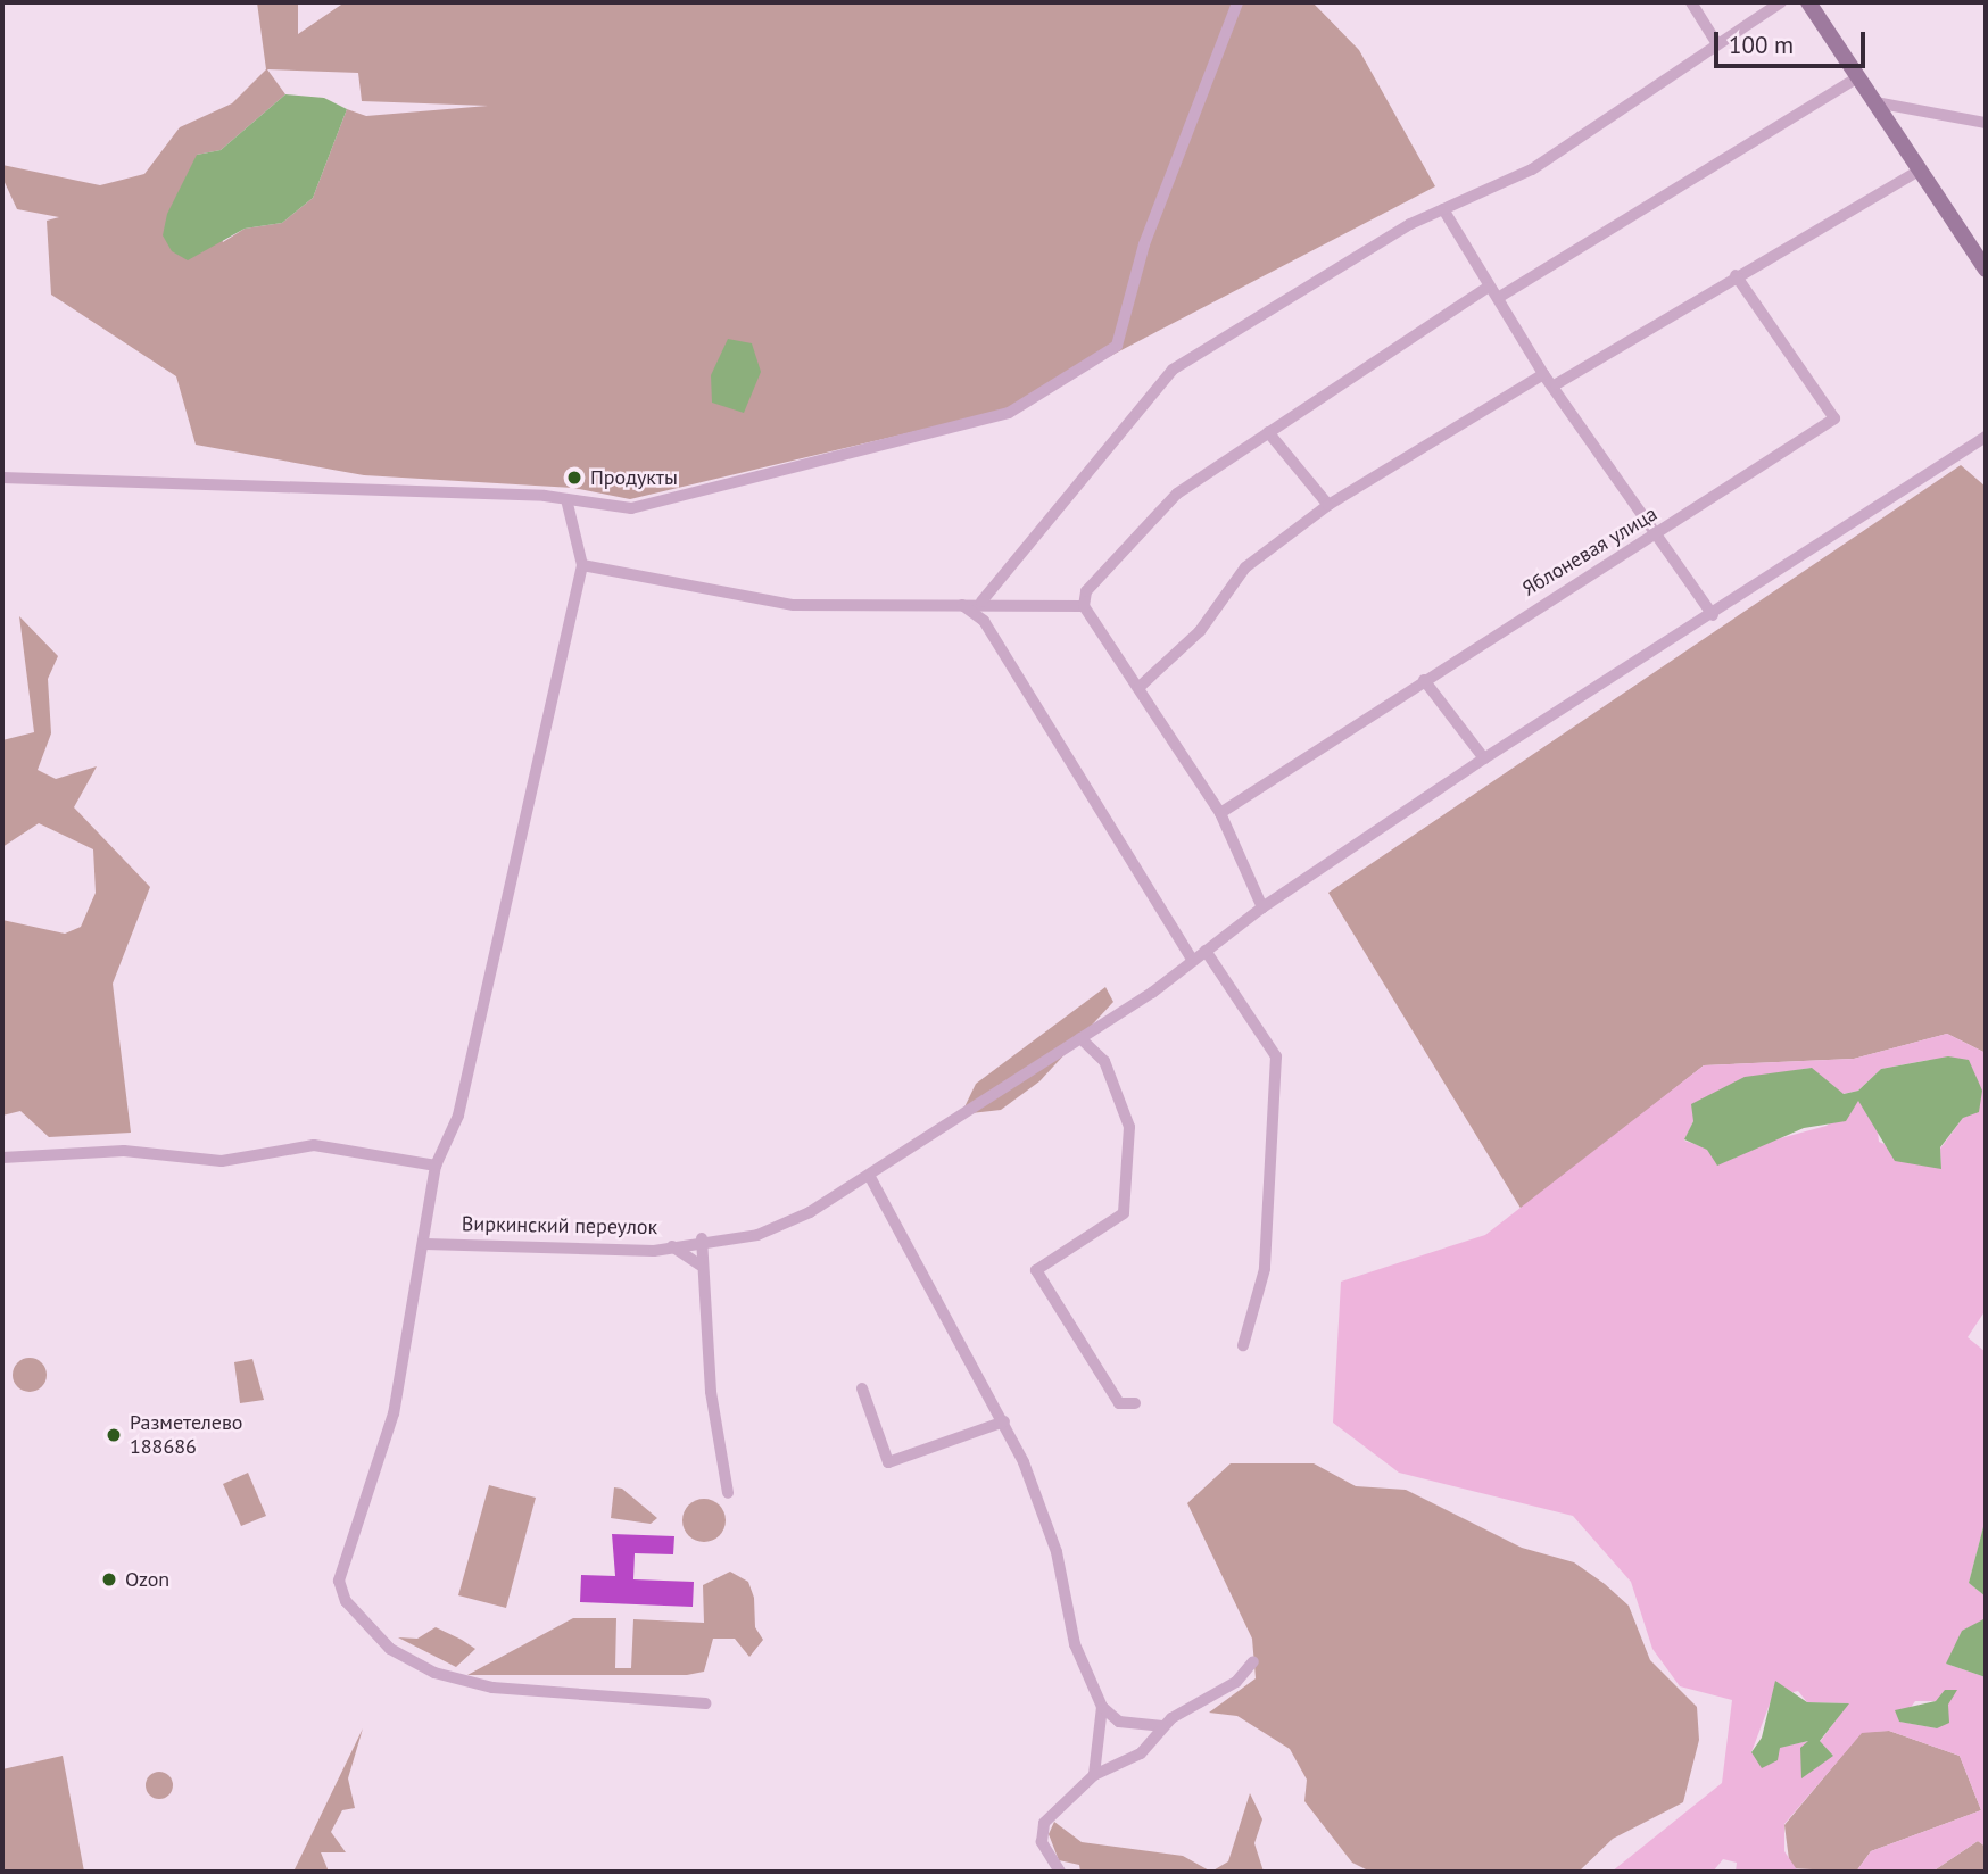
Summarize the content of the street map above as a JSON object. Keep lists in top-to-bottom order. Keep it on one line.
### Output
{"streets":{"street":["Яблоневая улица","Виркинский переулок"]},"places":["Продукты","Разметелево 188686","Ozon"],"scale_bar":"100 m"}
